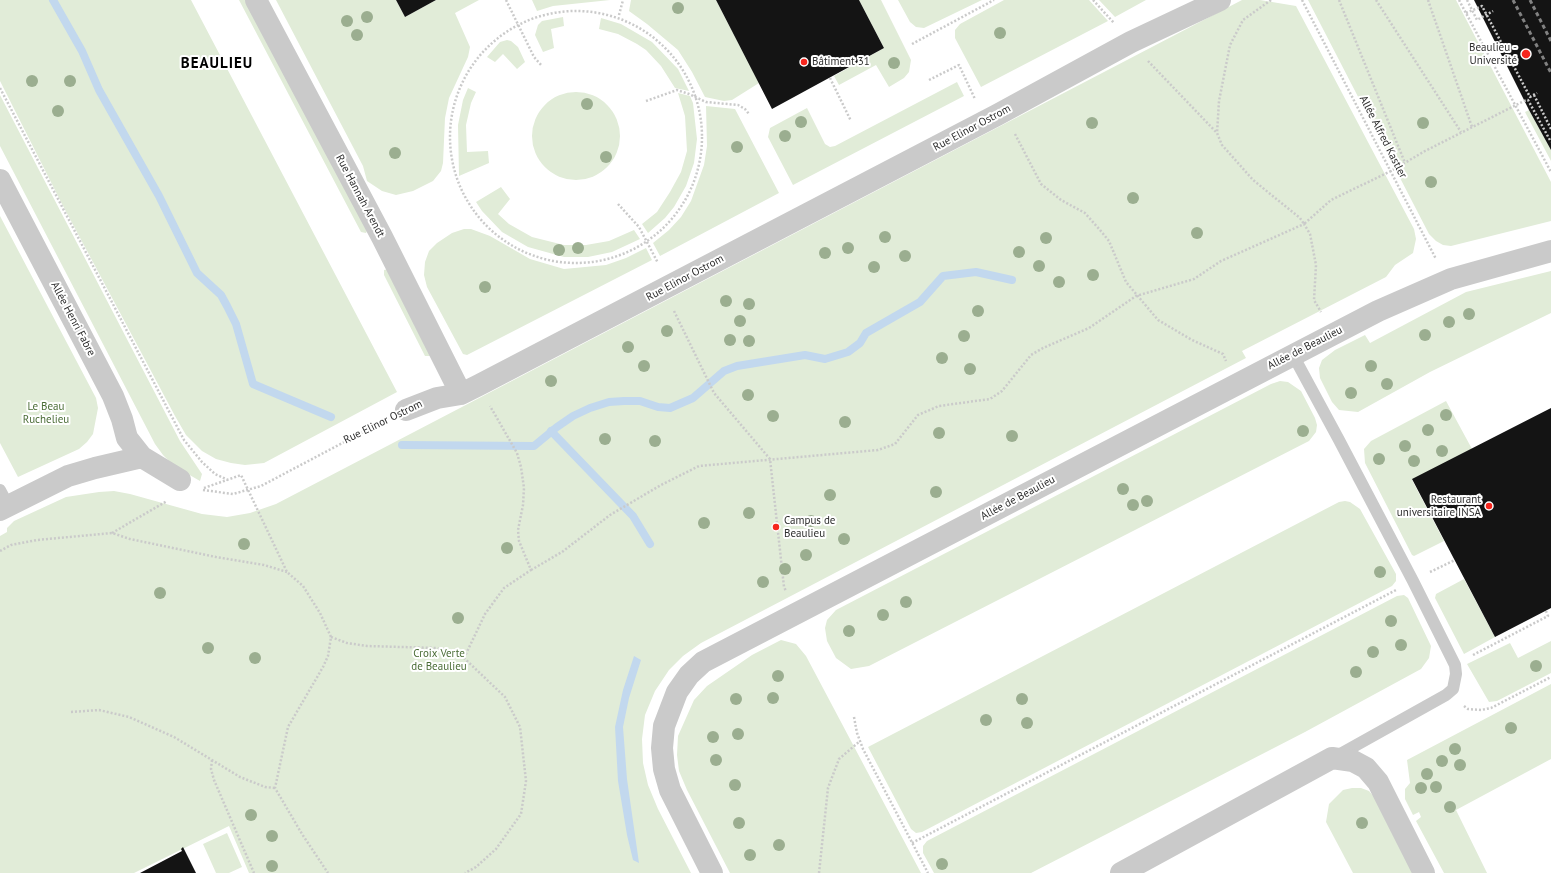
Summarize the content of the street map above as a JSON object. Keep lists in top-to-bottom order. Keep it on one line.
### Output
{"streets":{"street":["Rue Elinor Ostrom","Rue Hannah Arendt","Allée Henri Fabre","Allée de Beaulieu"],"path":["Allée Alfred Kastler"]},"crossings":[["Rue Elinor Ostrom","Rue Hannah Arendt"],["Allée Alfred Kastler","Allée de Beaulieu"]],"districts":["BEAULIEU"],"parks":["Le Beau Ruchelieu","Croix Verte de Beaulieu"],"places":["Beaulieu - Université","Bâtiment 31","Restaurant universitaire INSA","Campus de Beaulieu"]}
